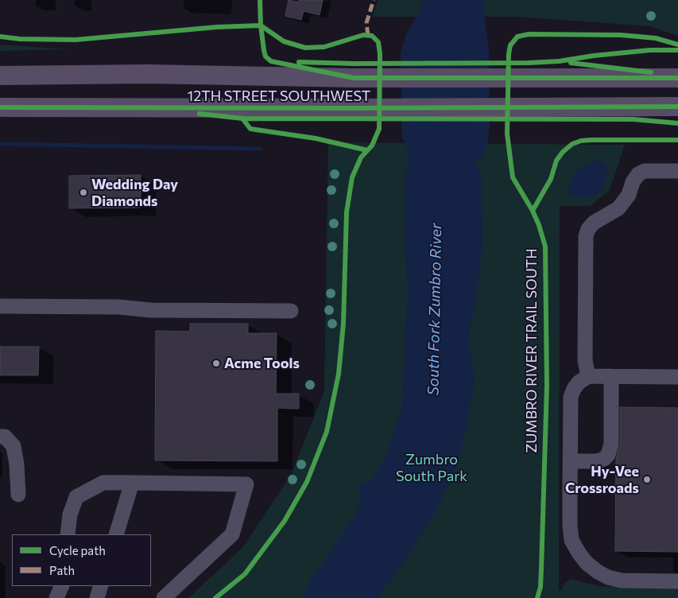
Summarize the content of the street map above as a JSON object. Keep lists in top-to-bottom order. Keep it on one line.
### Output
{"streets":{"main road":["12TH STREET SOUTHWEST"],"cycle path":["ZUMBRO RIVER TRAIL SOUTH"]},"water":["South Fork Zumbro River"],"parks":["Zumbro South Park"],"places":["Wedding Day Diamonds","Acme Tools","Hy-Vee Crossroads"],"legend":["Cycle path","Path"]}
